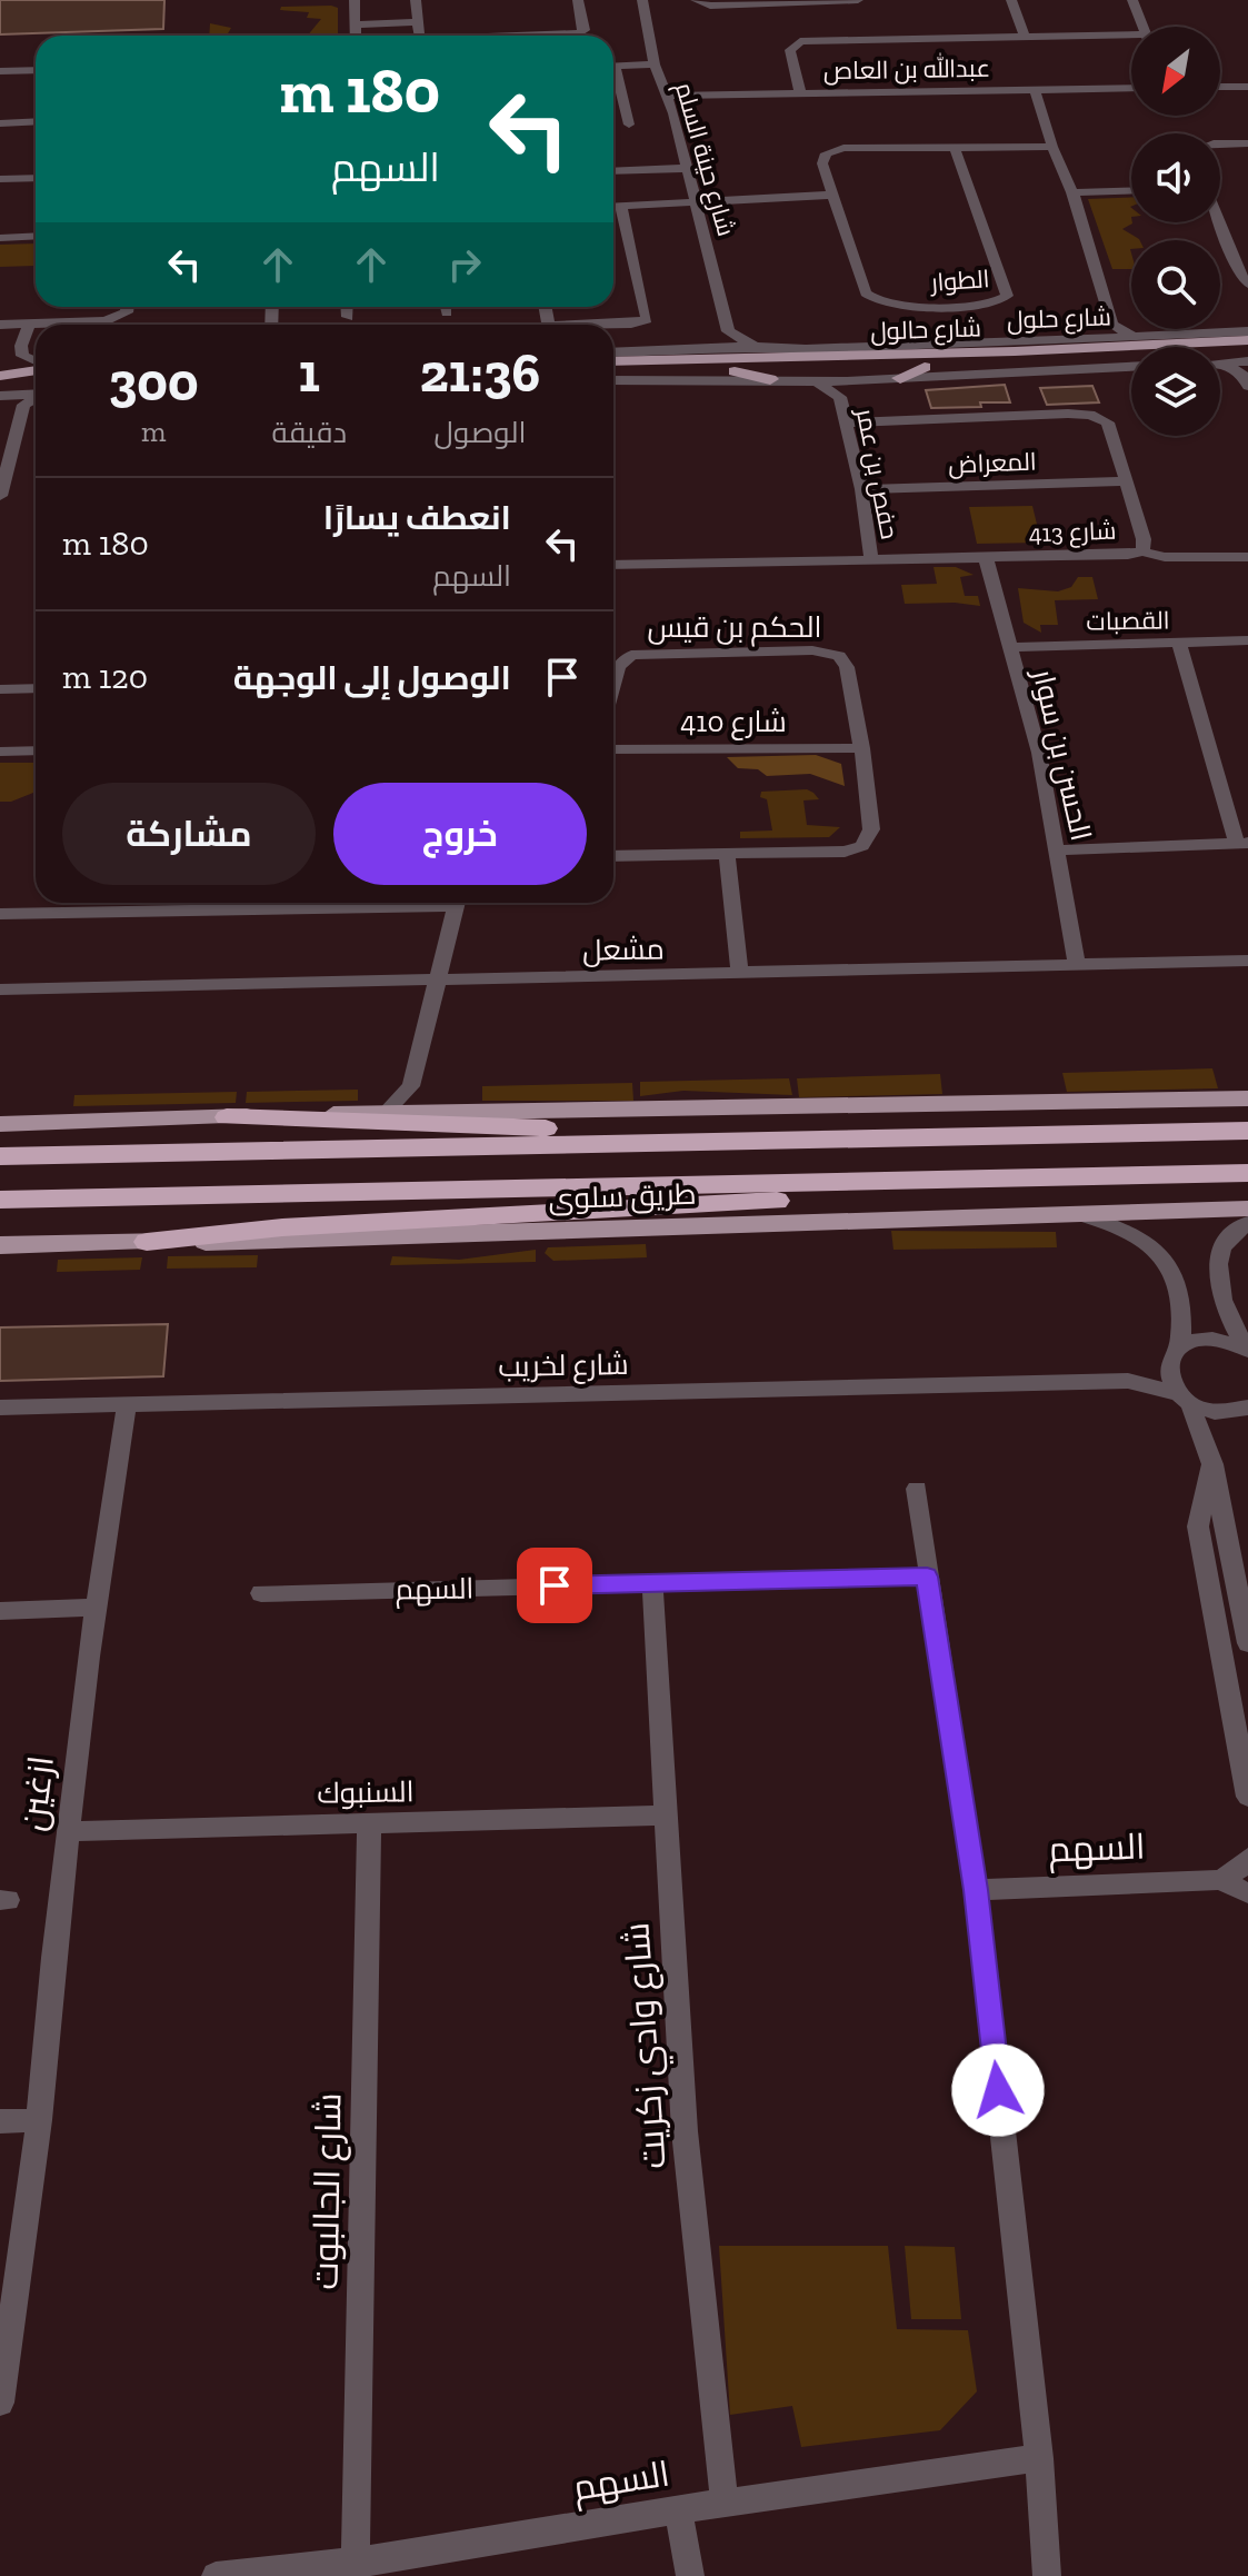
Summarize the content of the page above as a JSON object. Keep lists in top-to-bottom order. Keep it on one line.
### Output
{"streets":{"highway":["طريق سلوى"],"main road":["شارع حالول"],"street":["عبدالله بن العاص","شارع حينة السلم","الطوار","شارع حلول","المعراض","حفص بن عمر","شارع 413","القصبات","الحكم بن قيس","شارع 410","الحسن بن سوار","مشعل","شارع لخريب","السهم","السنبوك","ازغين","شارع وادي زكريت","شارع الجالبوت"]},"crossings":[["عبدالله بن العاص","شارع حينة السلم"],["شارع حلول","حفص بن عمر"],["المعراض","حفص بن عمر"],["المعراض","شارع 413"],["حفص بن عمر","شارع 413"],["شارع 413","الحسن بن سوار"],["القصبات","الحسن بن سوار"],["الحكم بن قيس","شارع 410"],["الحسن بن سوار","مشعل"],["شارع لخريب","ازغين"],["السهم","شارع وادي زكريت"],["السهم","شارع الجالبوت"],["السنبوك","ازغين"],["السنبوك","شارع وادي زكريت"],["السنبوك","شارع الجالبوت"]],"north":"bottom left","page":{"turn":["180 m","السهم"],"eta":["21:36","الوصول","1","دقيقة","300","m"],"list":[{"name":"انعطف يسارًا","note":"السهم","value":"180 m"},{"name":"الوصول إلى الوجهة","value":"120 m"}],"buttons":["خروج","مشاركة"]}}
